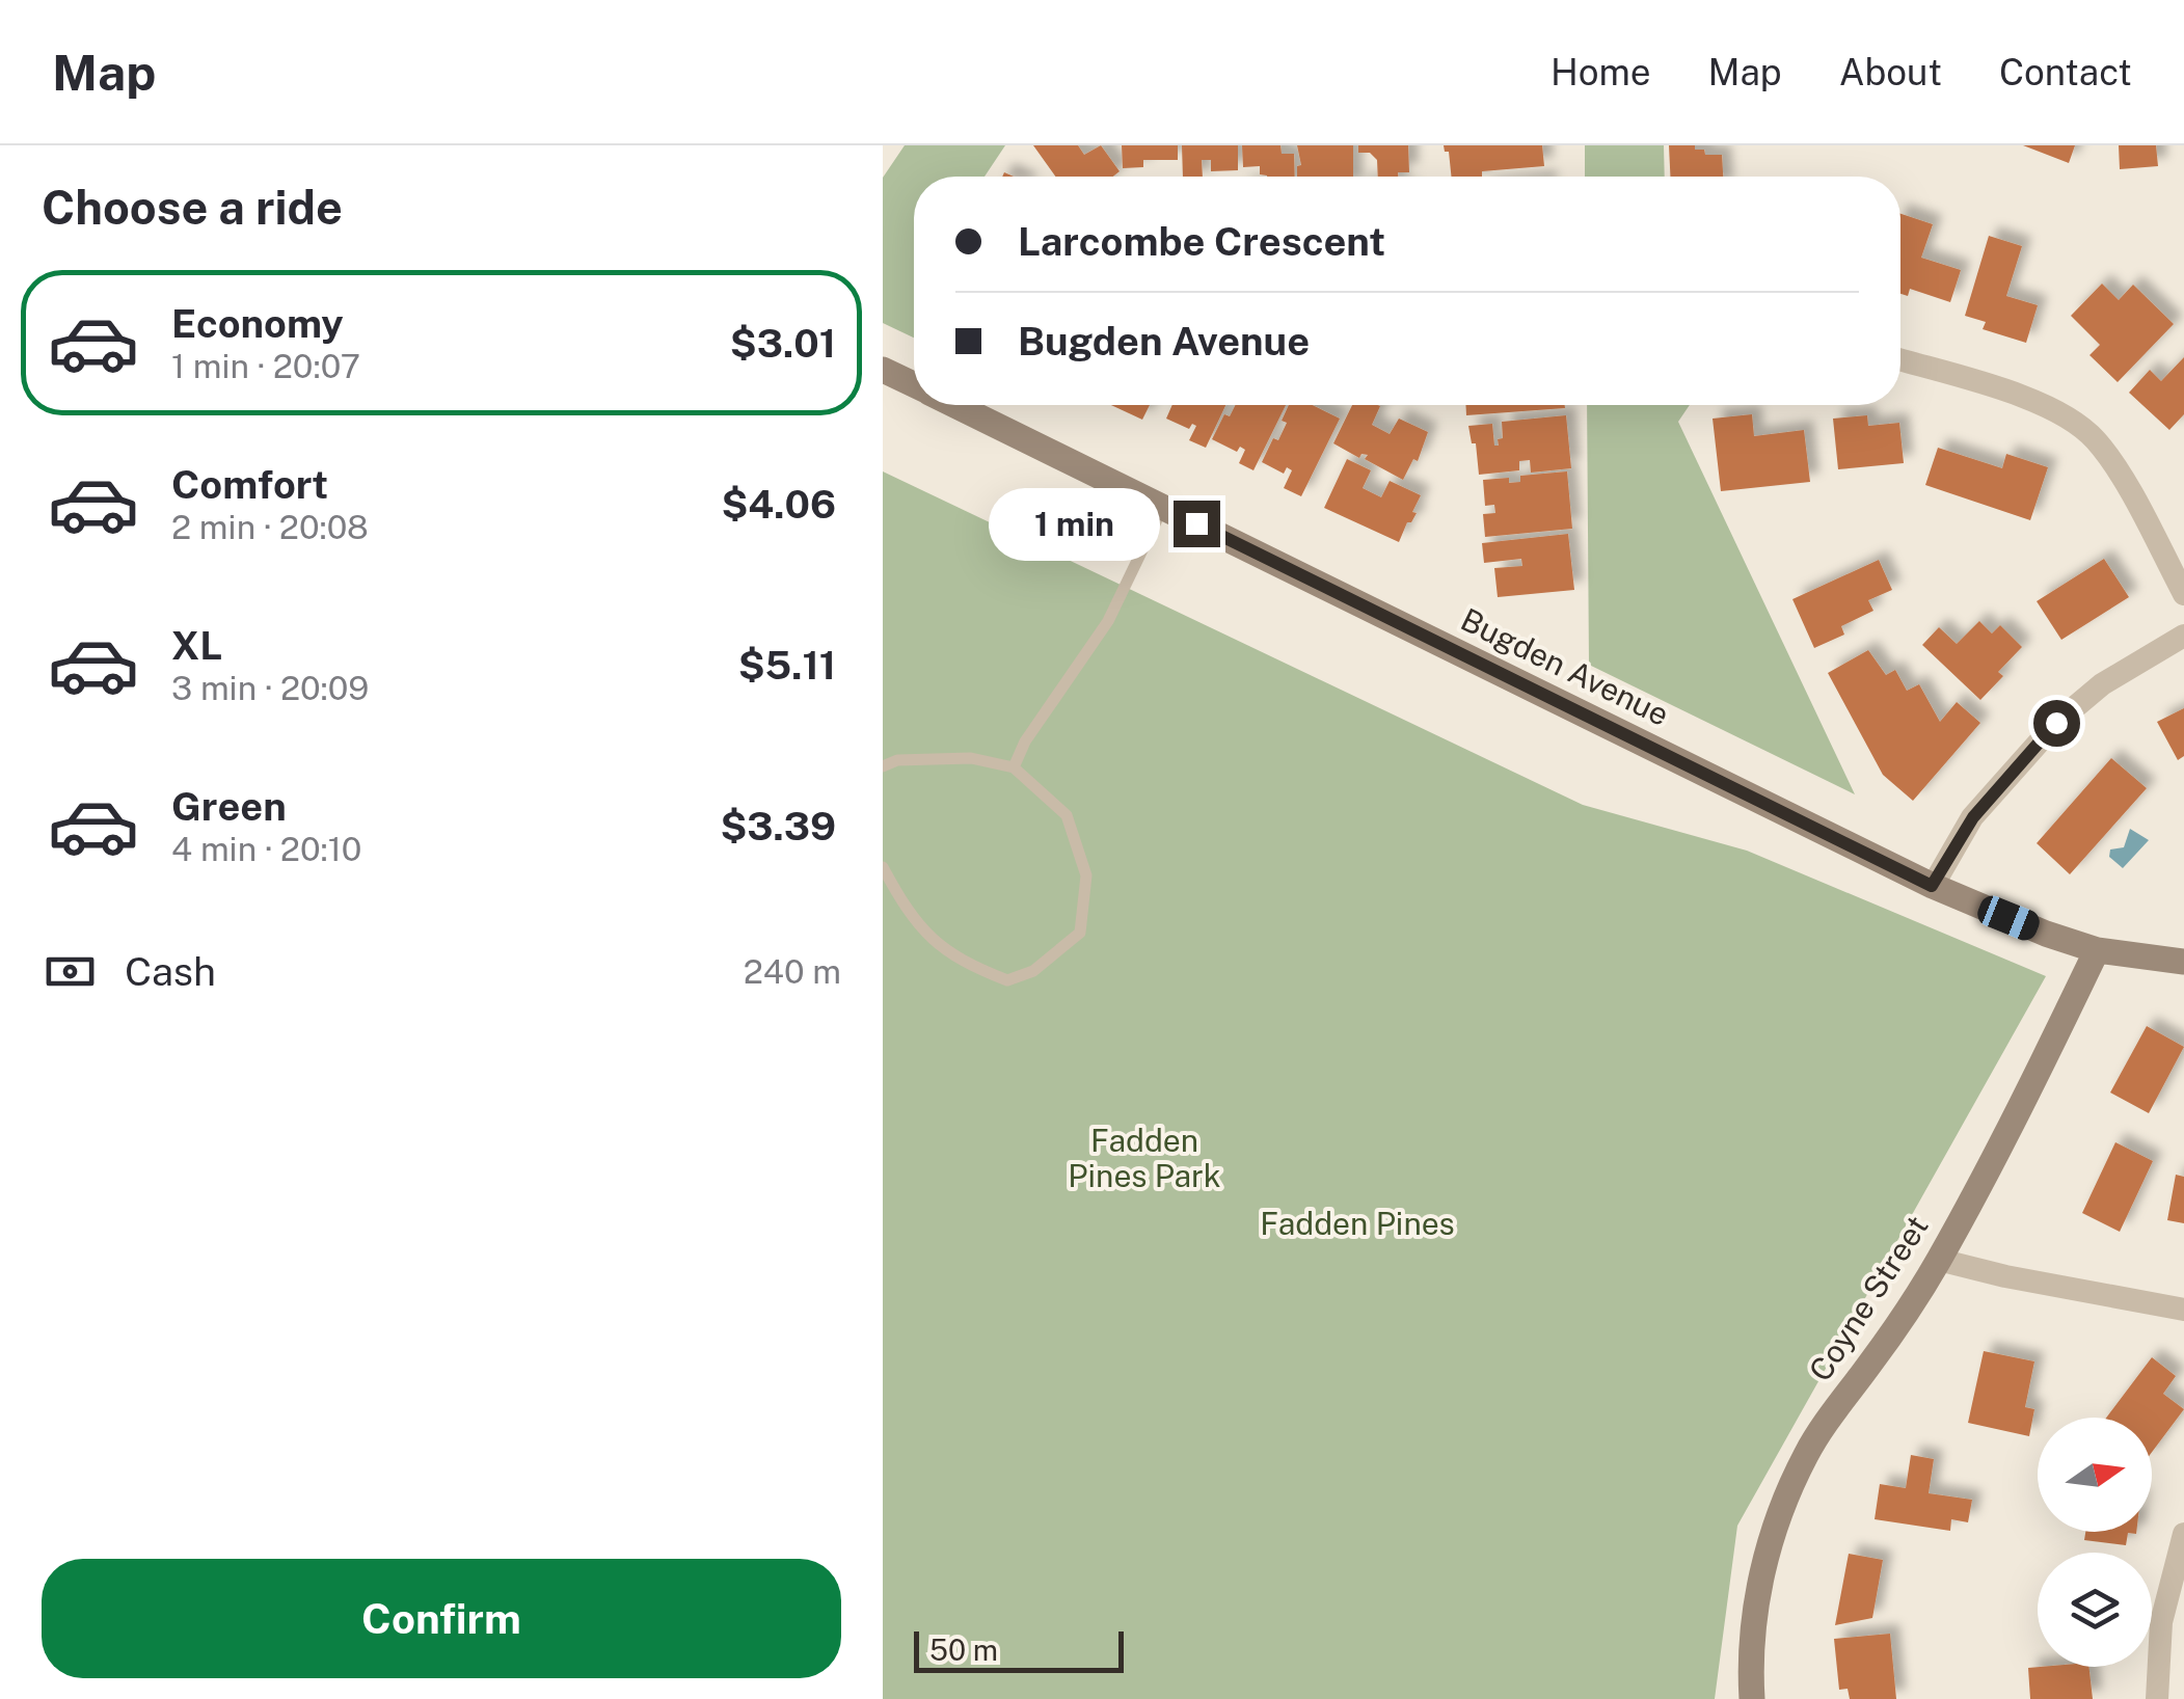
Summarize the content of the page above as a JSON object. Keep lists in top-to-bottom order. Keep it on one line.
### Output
{"streets":{"street":["Bugden Avenue","Coyne Street"]},"crossings":[["Bugden Avenue","Coyne Street"]],"parks":["Fadden Pines Park","Fadden Pines"],"scale_bar":"50 m","north":"right","page":{"header":"Map","nav":["Home","Map","About","Contact"],"heading":"Choose a ride","banner":["Larcombe Crescent","Bugden Avenue"],"list":[{"name":"Economy","note":"1 min · 20:07","value":"$3.01"},{"name":"Comfort","note":"2 min · 20:08","value":"$4.06"},{"name":"XL","note":"3 min · 20:09","value":"$5.11"},{"name":"Green","note":"4 min · 20:10","value":"$3.39"}],"bubble":"1 min","pay":["Cash","240 m"],"buttons":"Confirm","scale":"50 m"}}
